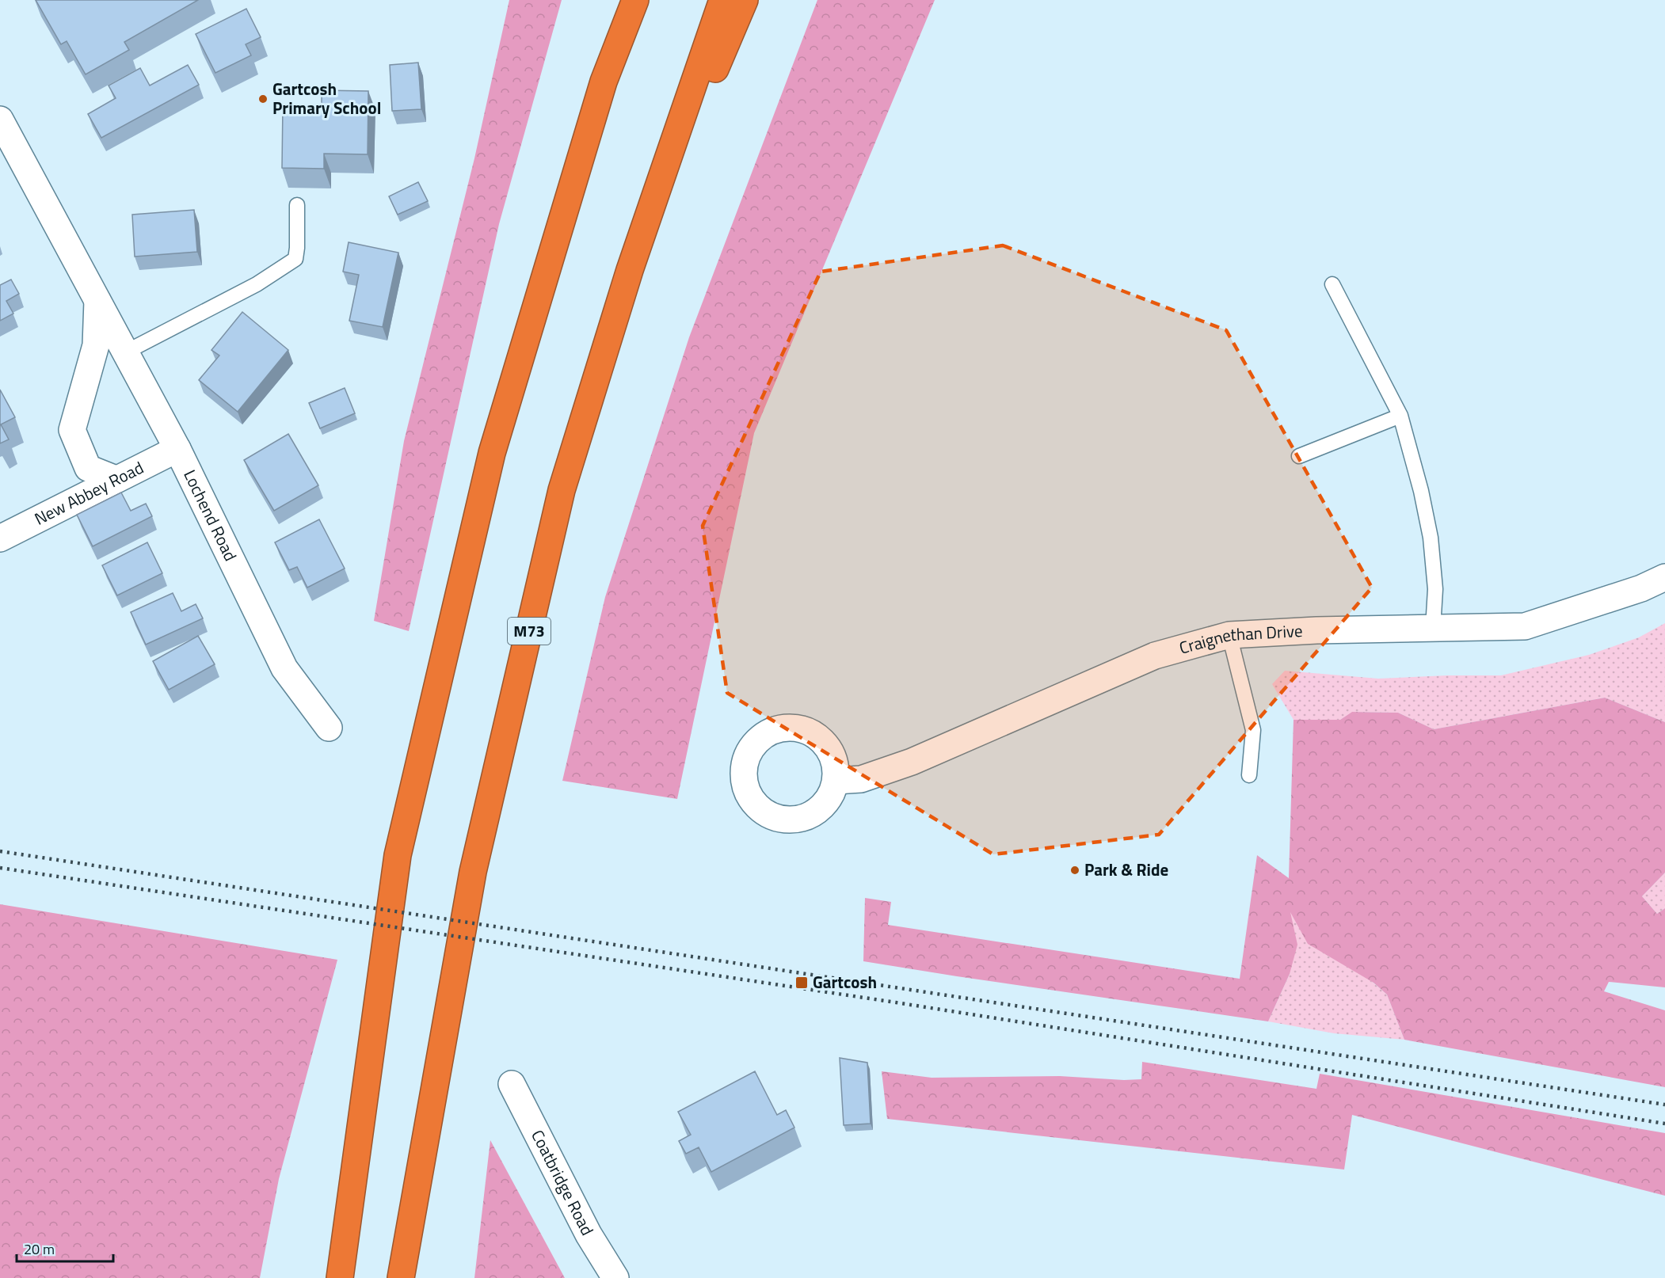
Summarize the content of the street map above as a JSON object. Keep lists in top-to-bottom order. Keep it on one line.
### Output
{"streets":{"highway":["M73"],"street":["New Abbey Road","Lochend Road","Craignethan Drive","Coatbridge Road"]},"crossings":[["New Abbey Road","Lochend Road"]],"places":{"other":["Gartcosh Primary School","Park & Ride"],"transit":["Gartcosh"]},"scale_bar":"20 m"}
